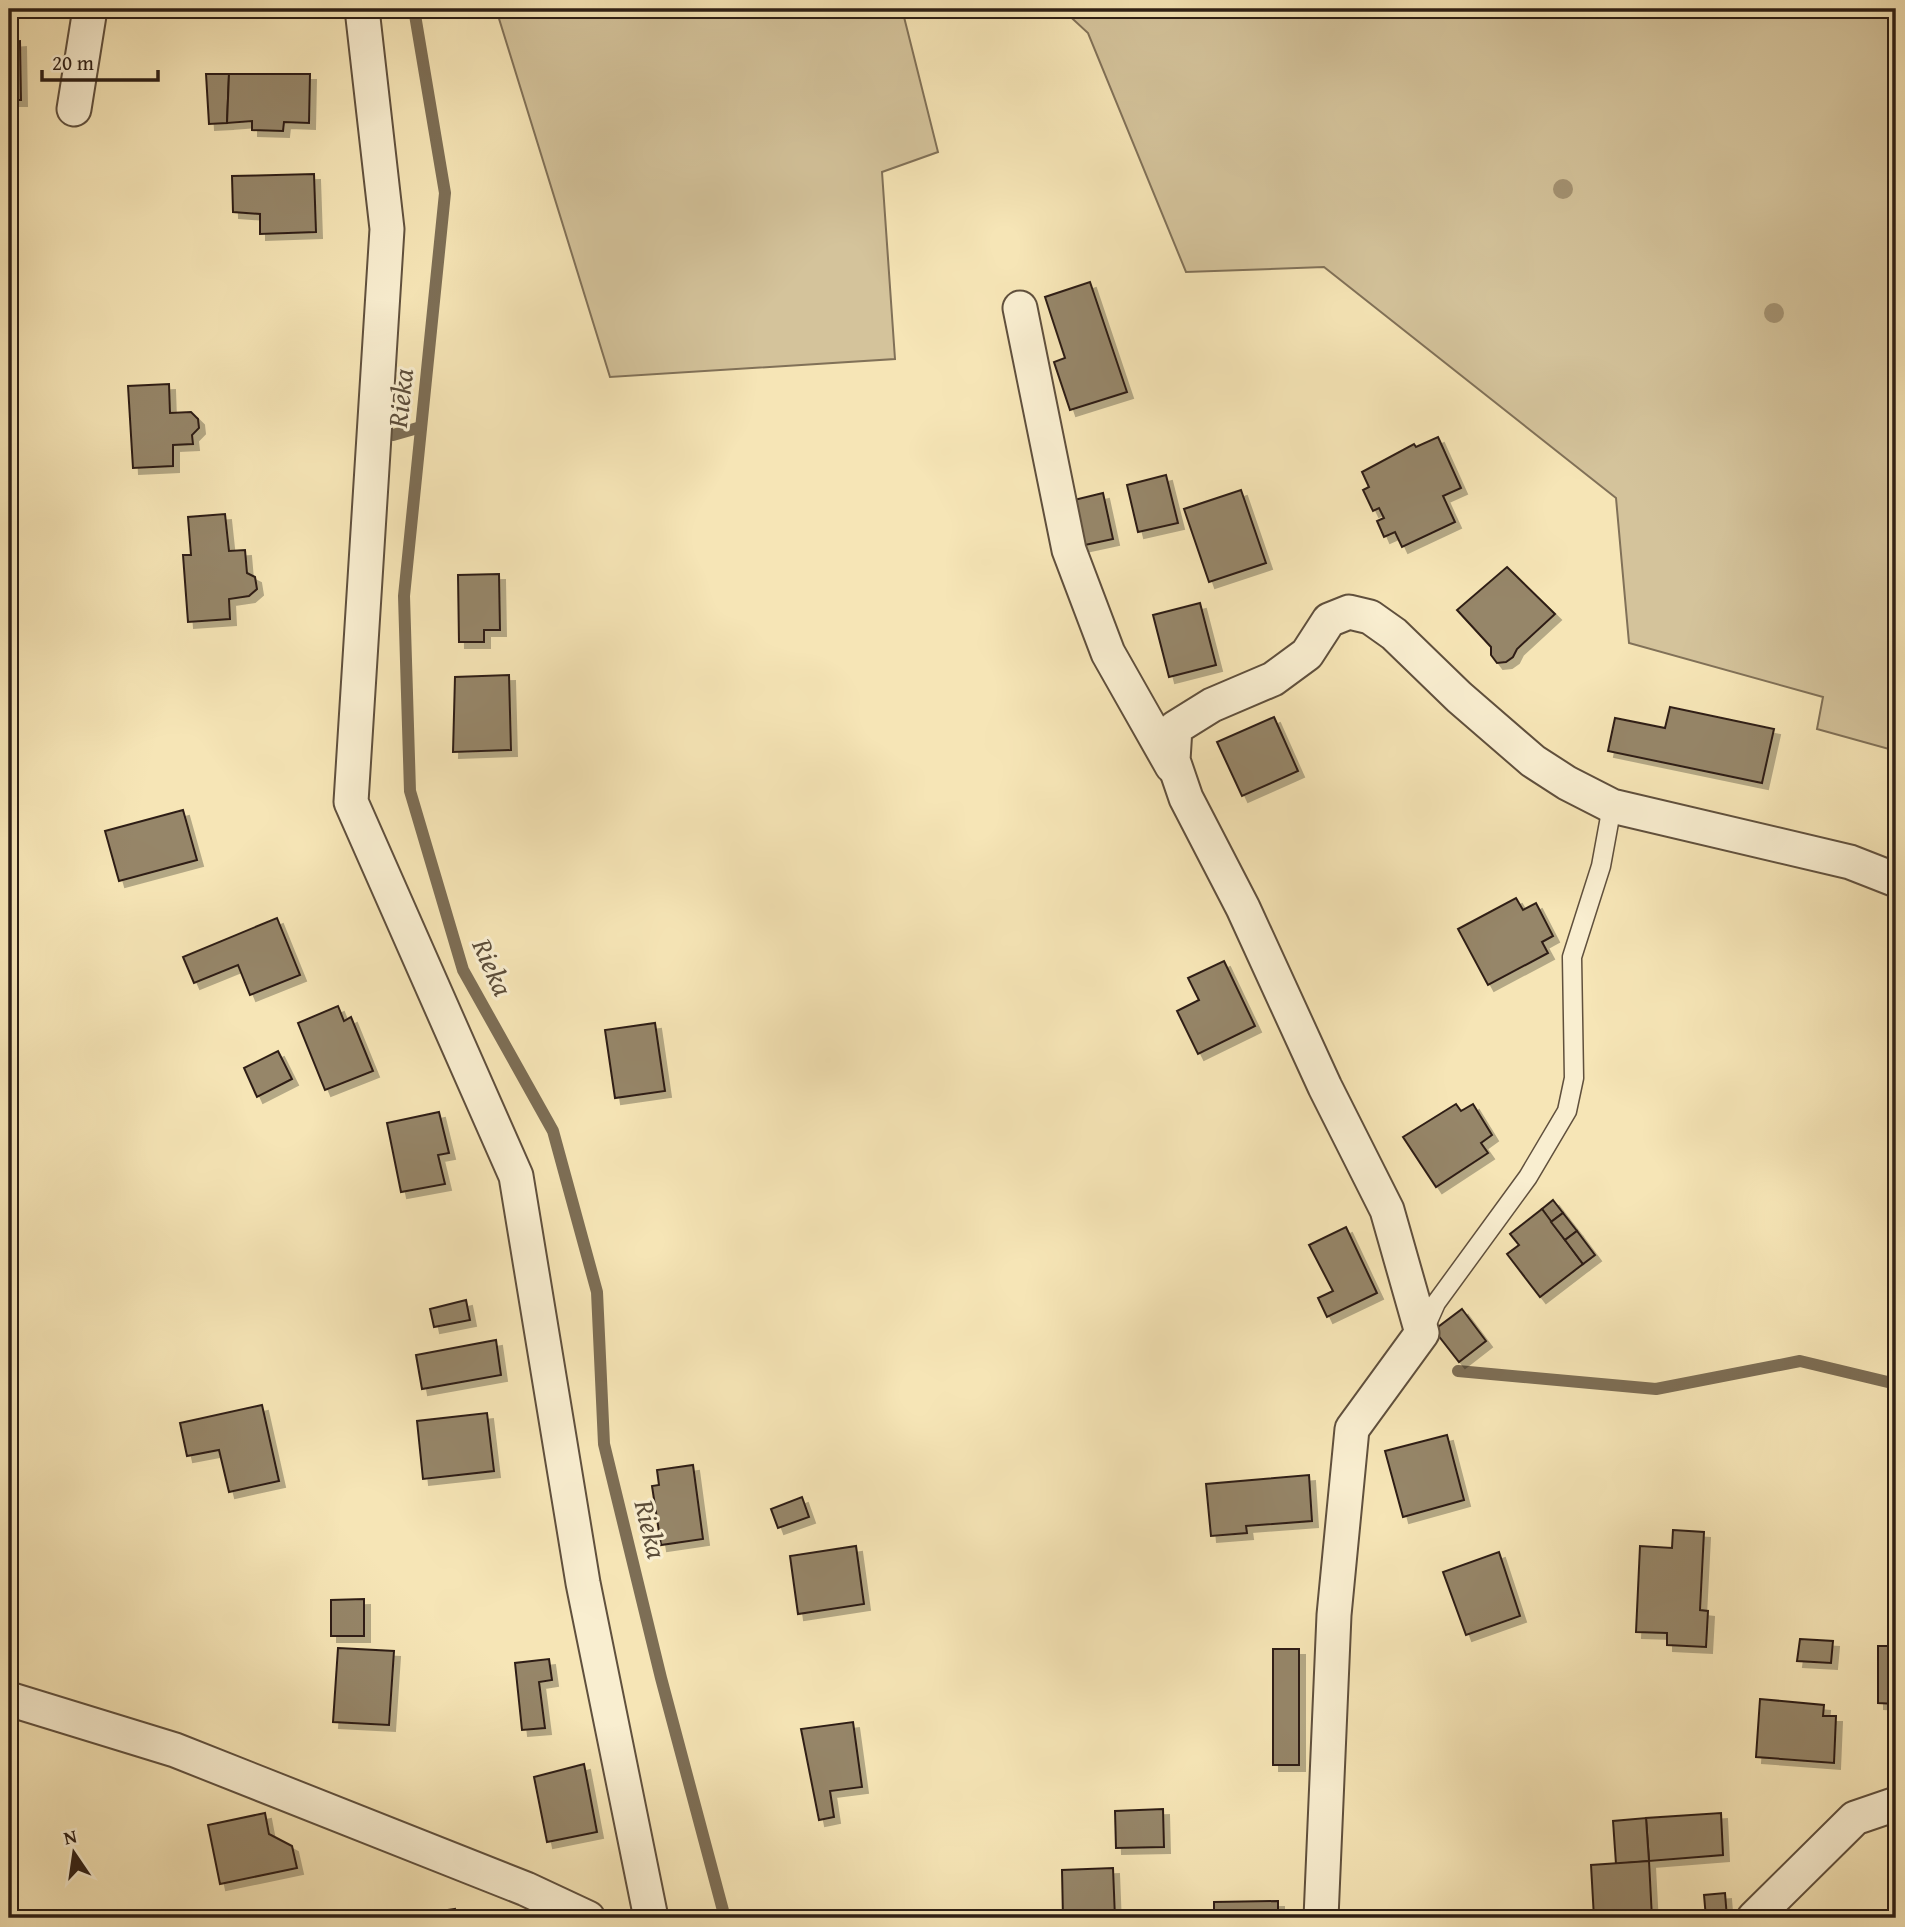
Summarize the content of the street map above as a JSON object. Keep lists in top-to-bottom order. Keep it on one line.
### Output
{"water":["Rieka"],"scale_bar":"20 m","north":"top"}
